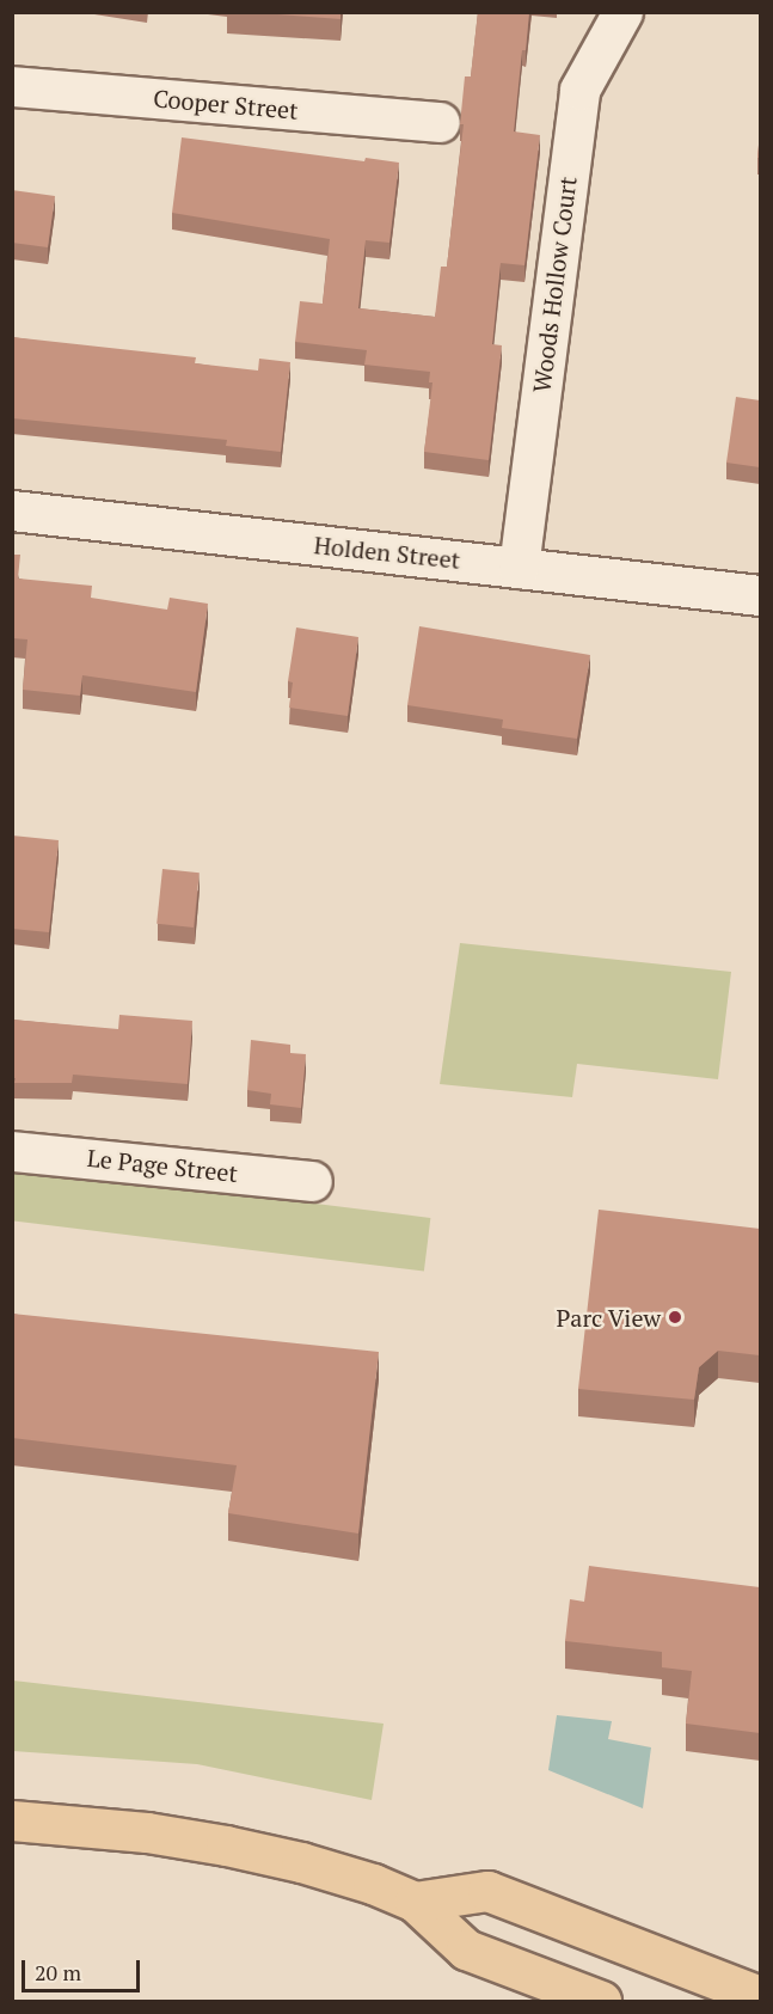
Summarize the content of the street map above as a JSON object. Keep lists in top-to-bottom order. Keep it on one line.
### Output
{"streets":{"street":["Cooper Street","Woods Hollow Court","Holden Street","Le Page Street"]},"crossings":[["Woods Hollow Court","Holden Street"]],"places":["Parc View"],"scale_bar":"20 m"}
